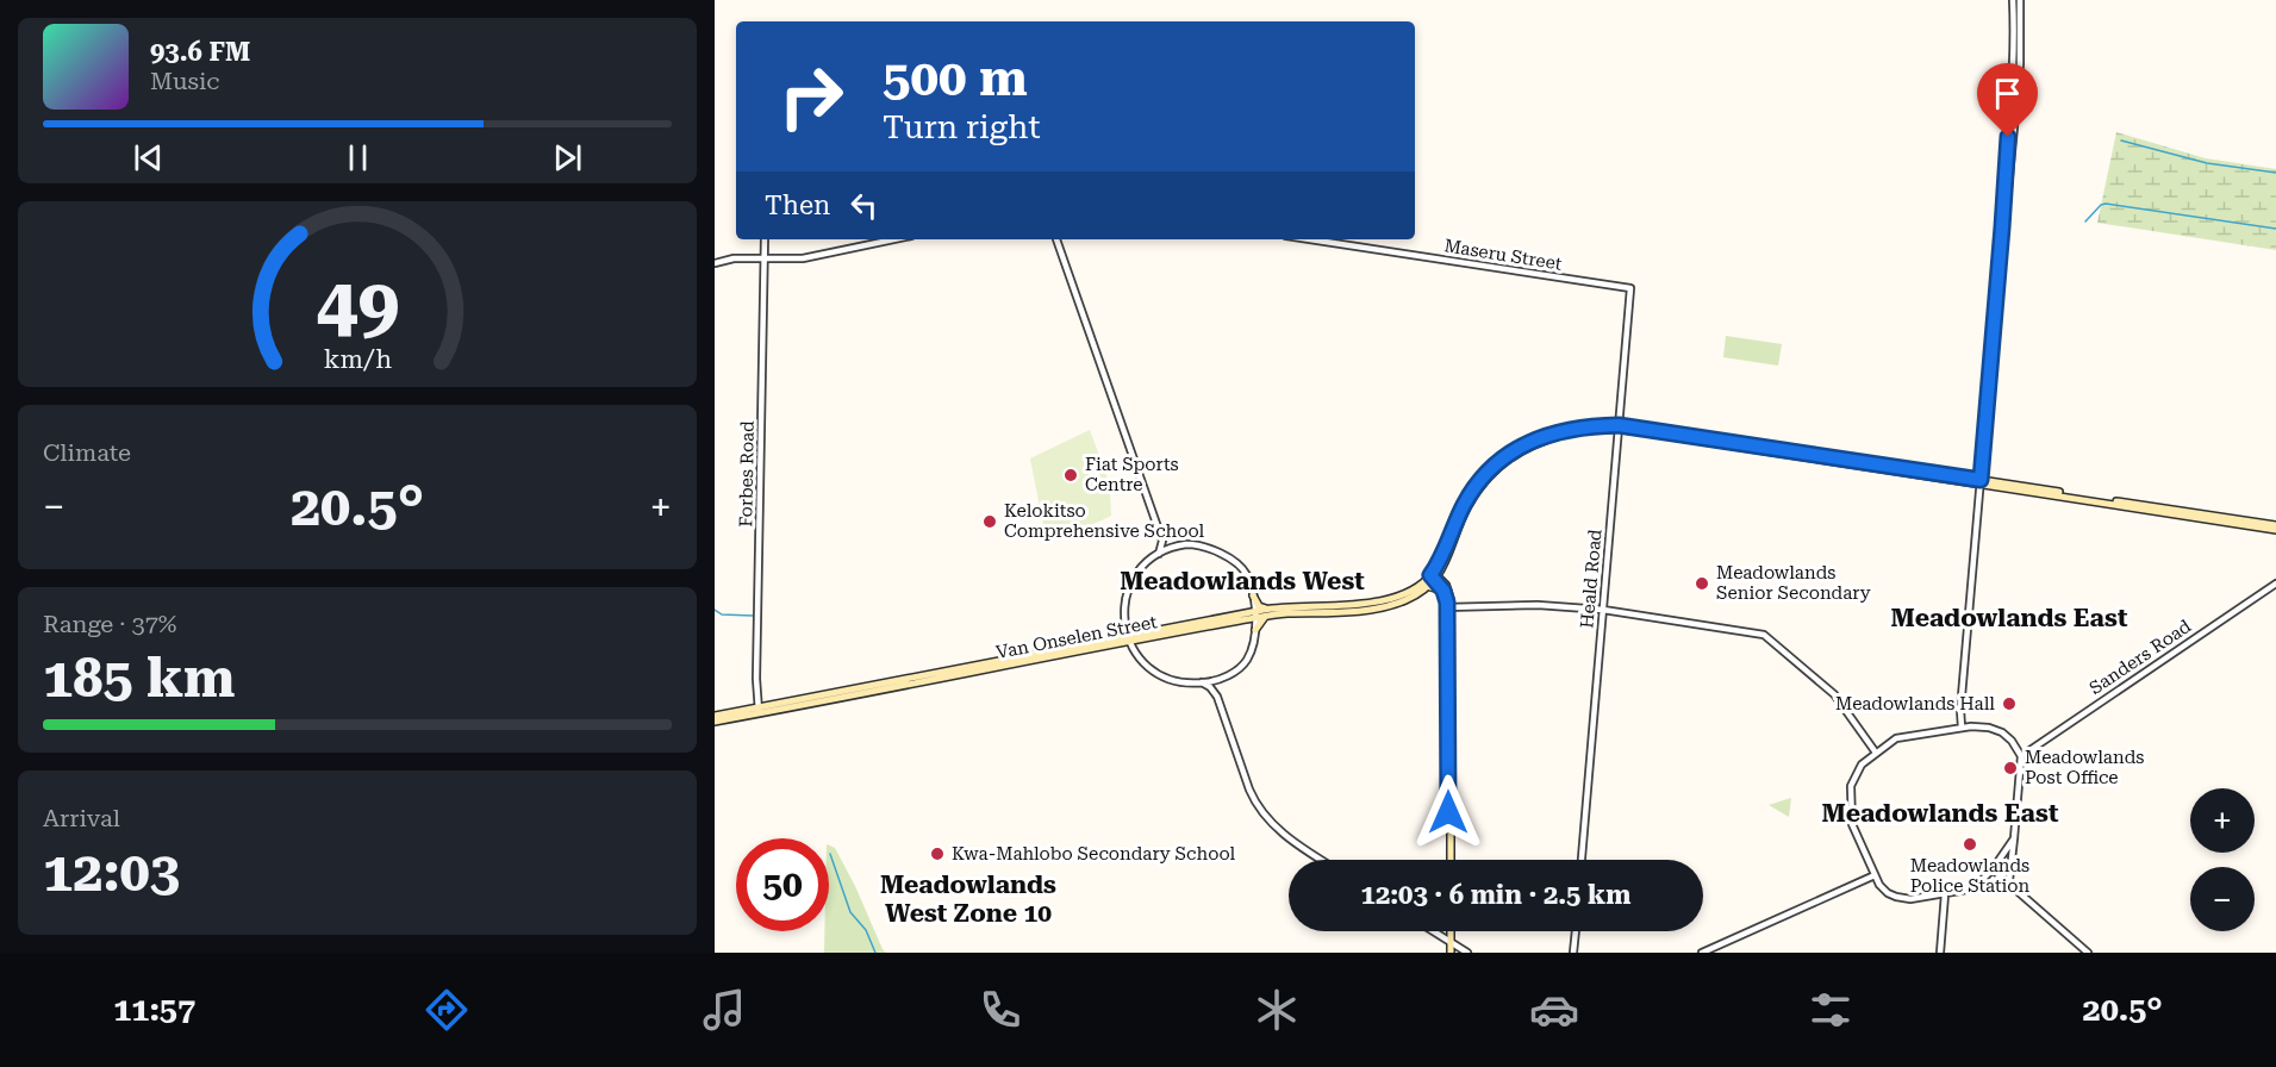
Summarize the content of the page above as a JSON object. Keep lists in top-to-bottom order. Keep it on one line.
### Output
{"streets":{"main road":["Van Onselen Street"],"street":["Maseru Street","Forbes Road","Heald Road","Sanders Road"]},"crossings":[["Maseru Street","Heald Road"],["Forbes Road","Van Onselen Street"]],"districts":["Meadowlands West","Meadowlands East","Meadowlands East","Meadowlands West Zone 10"],"places":["Fiat Sports Centre","Kelokitso Comprehensive School","Meadowlands Senior Secondary","Meadowlands Hall","Meadowlands Post Office","Meadowlands Police Station","Kwa-Mahlobo Secondary School"],"page":{"turn":["500 m","Turn right"],"song":["93.6 FM","Music"],"then":"Then","tile":["Climate",["Range · 37%","185 km"],["Arrival","12:03"]],"heat":["−","20.5°","+"],"map_buttons":["+","−"],"limit":"50","trip":"12:03 · 6 min · 2.5 km","tabs":["11:57","20.5°"],"gauge":["49","km/h"]}}
